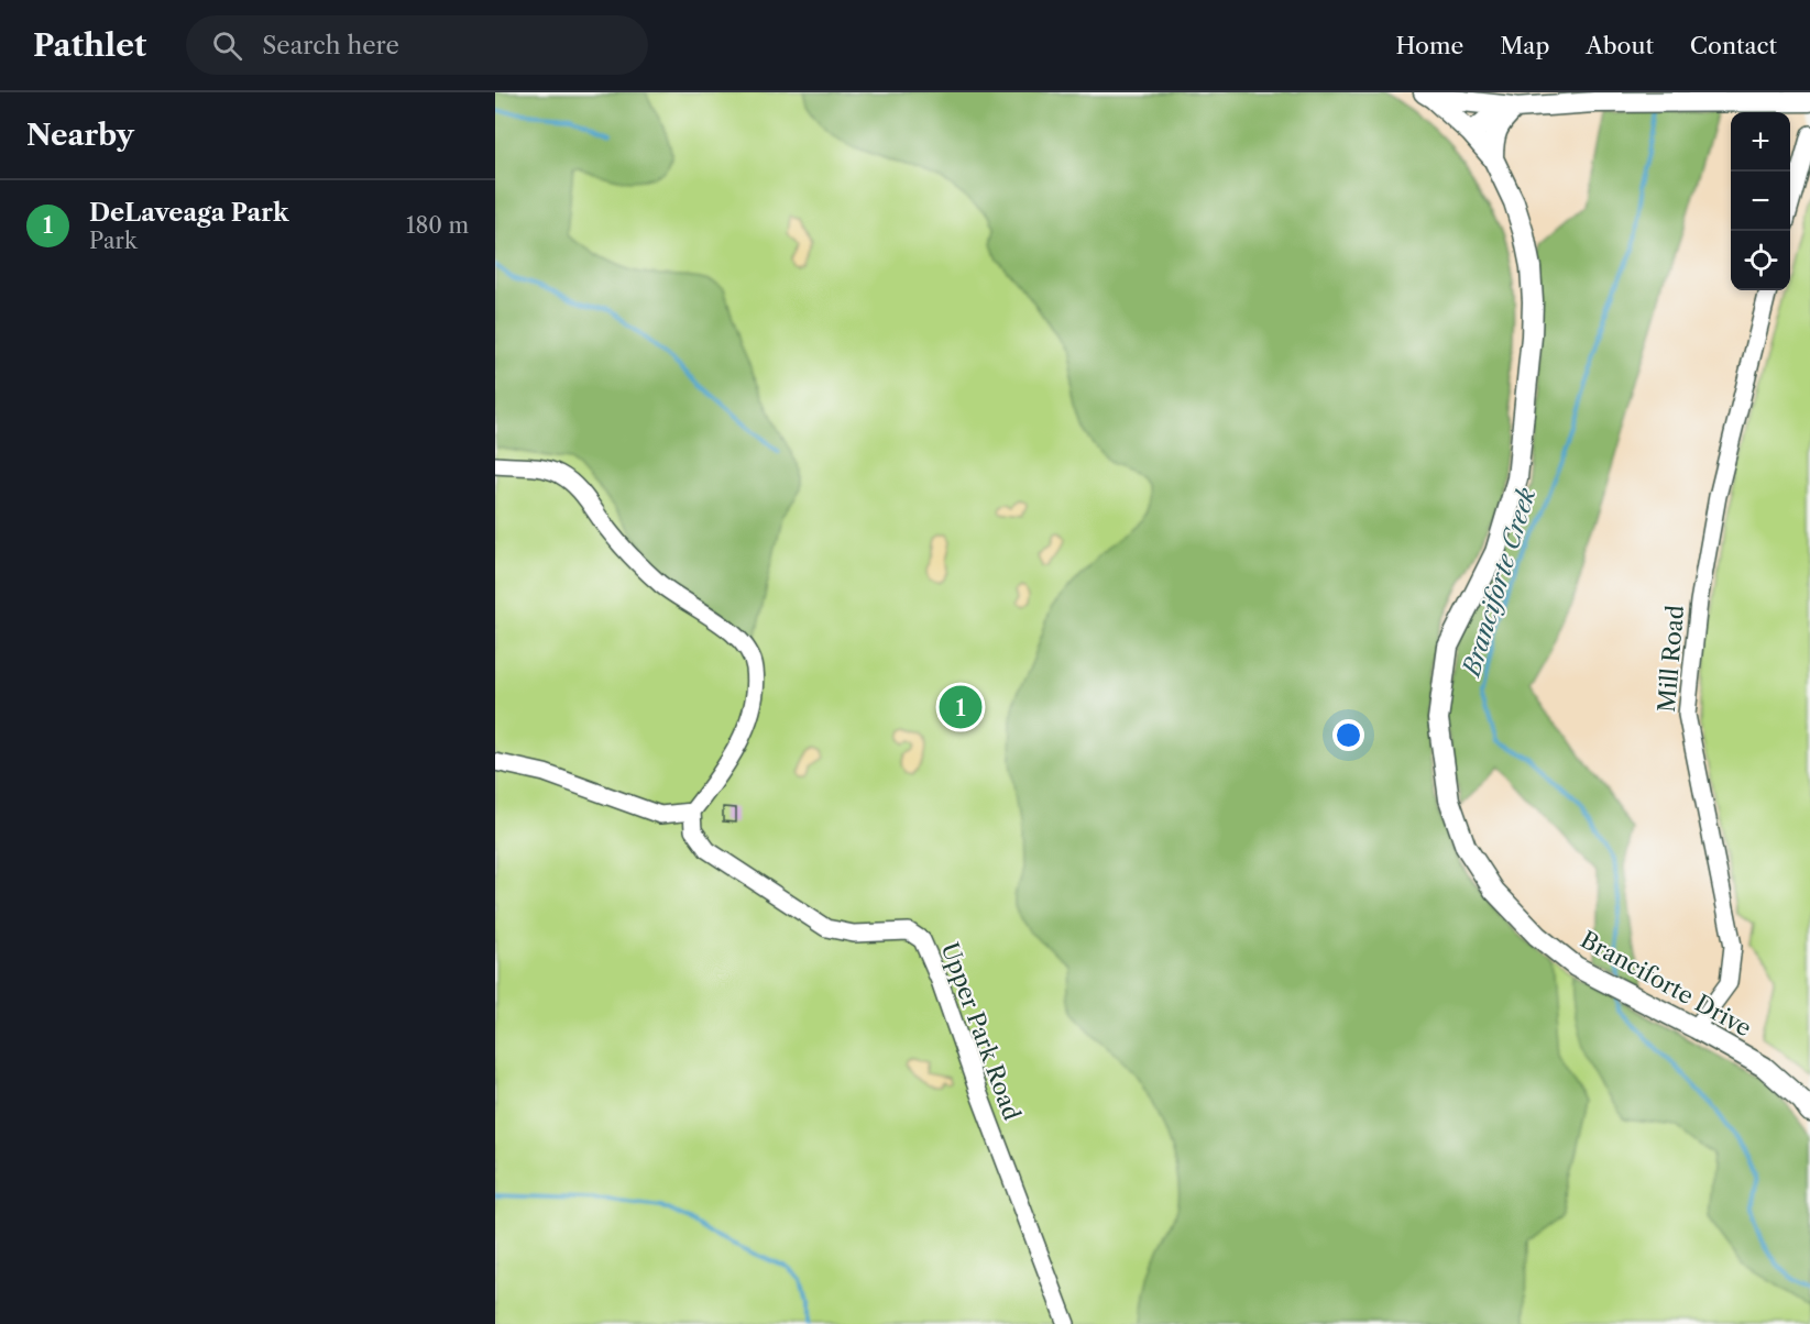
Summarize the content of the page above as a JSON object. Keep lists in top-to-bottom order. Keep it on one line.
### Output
{"streets":{"street":["Mill Road","Branciforte Drive","Upper Park Road"]},"crossings":[["Mill Road","Branciforte Drive"]],"water":["Branciforte Creek"],"page":{"header":"Pathlet","search":"Search here","nav":["Home","Map","About","Contact"],"heading":"Nearby","map_buttons":["+","−"],"list":[{"mark":"1","name":"DeLaveaga Park","note":"Park","value":"180 m"}],"pins":"1"}}
